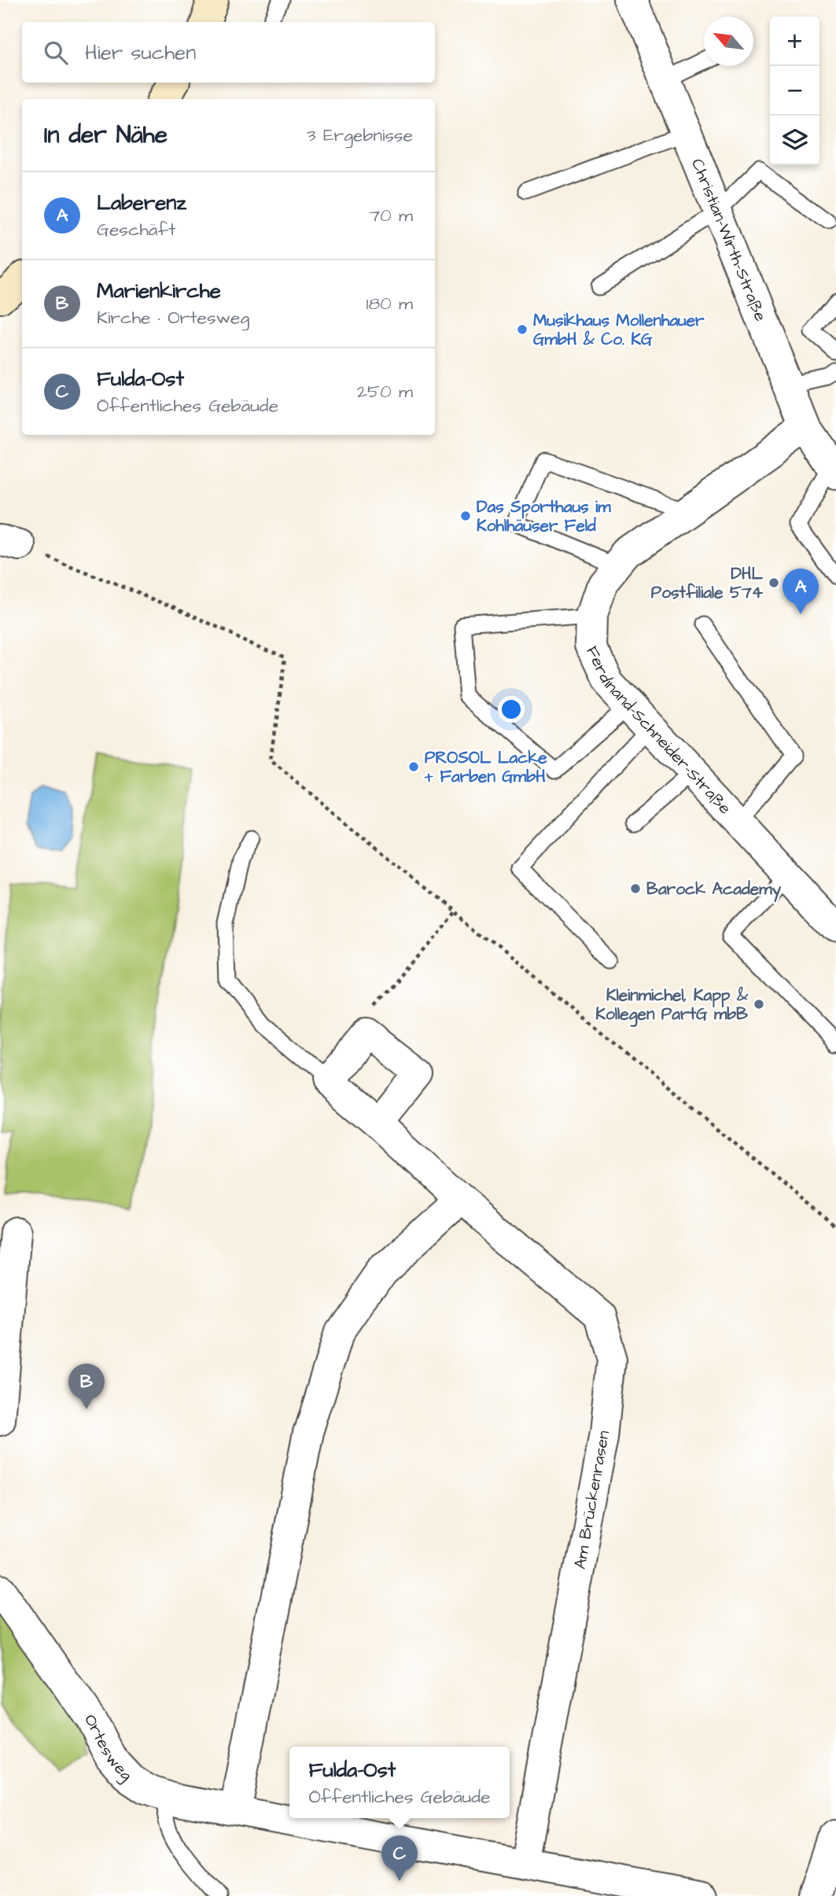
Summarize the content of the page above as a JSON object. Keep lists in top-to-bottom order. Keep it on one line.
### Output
{"streets":{"street":["Christian-Wirth-Straße","Ferdinand-Schneider-Straße","Am Brückenrasen","Ortesweg"]},"crossings":[["Christian-Wirth-Straße","Ferdinand-Schneider-Straße"],["Am Brückenrasen","Ortesweg"]],"places":["Musikhaus Mollenhauer GmbH & Co. KG","Das Sporthaus im Kohlhäuser Feld","DHL Postfiliale 574","PROSOL Lacke + Farben GmbH","Barock Academy","Kleinmichel, Kapp & Kollegen PartG mbB"],"north":"top left","page":{"map_buttons":["+","−"],"search":"Hier suchen","heading":["In der Nähe","3 Ergebnisse"],"list":[{"mark":"A","name":"Laberenz","note":"Geschäft","value":"70 m"},{"mark":"B","name":"Marienkirche","note":"Kirche · Ortesweg","value":"180 m"},{"mark":"C","name":"Fulda-Ost","note":"Öffentliches Gebäude","value":"250 m"}],"pins":["A","B","C"],"popup":["Fulda-Ost","Öffentliches Gebäude"]}}
